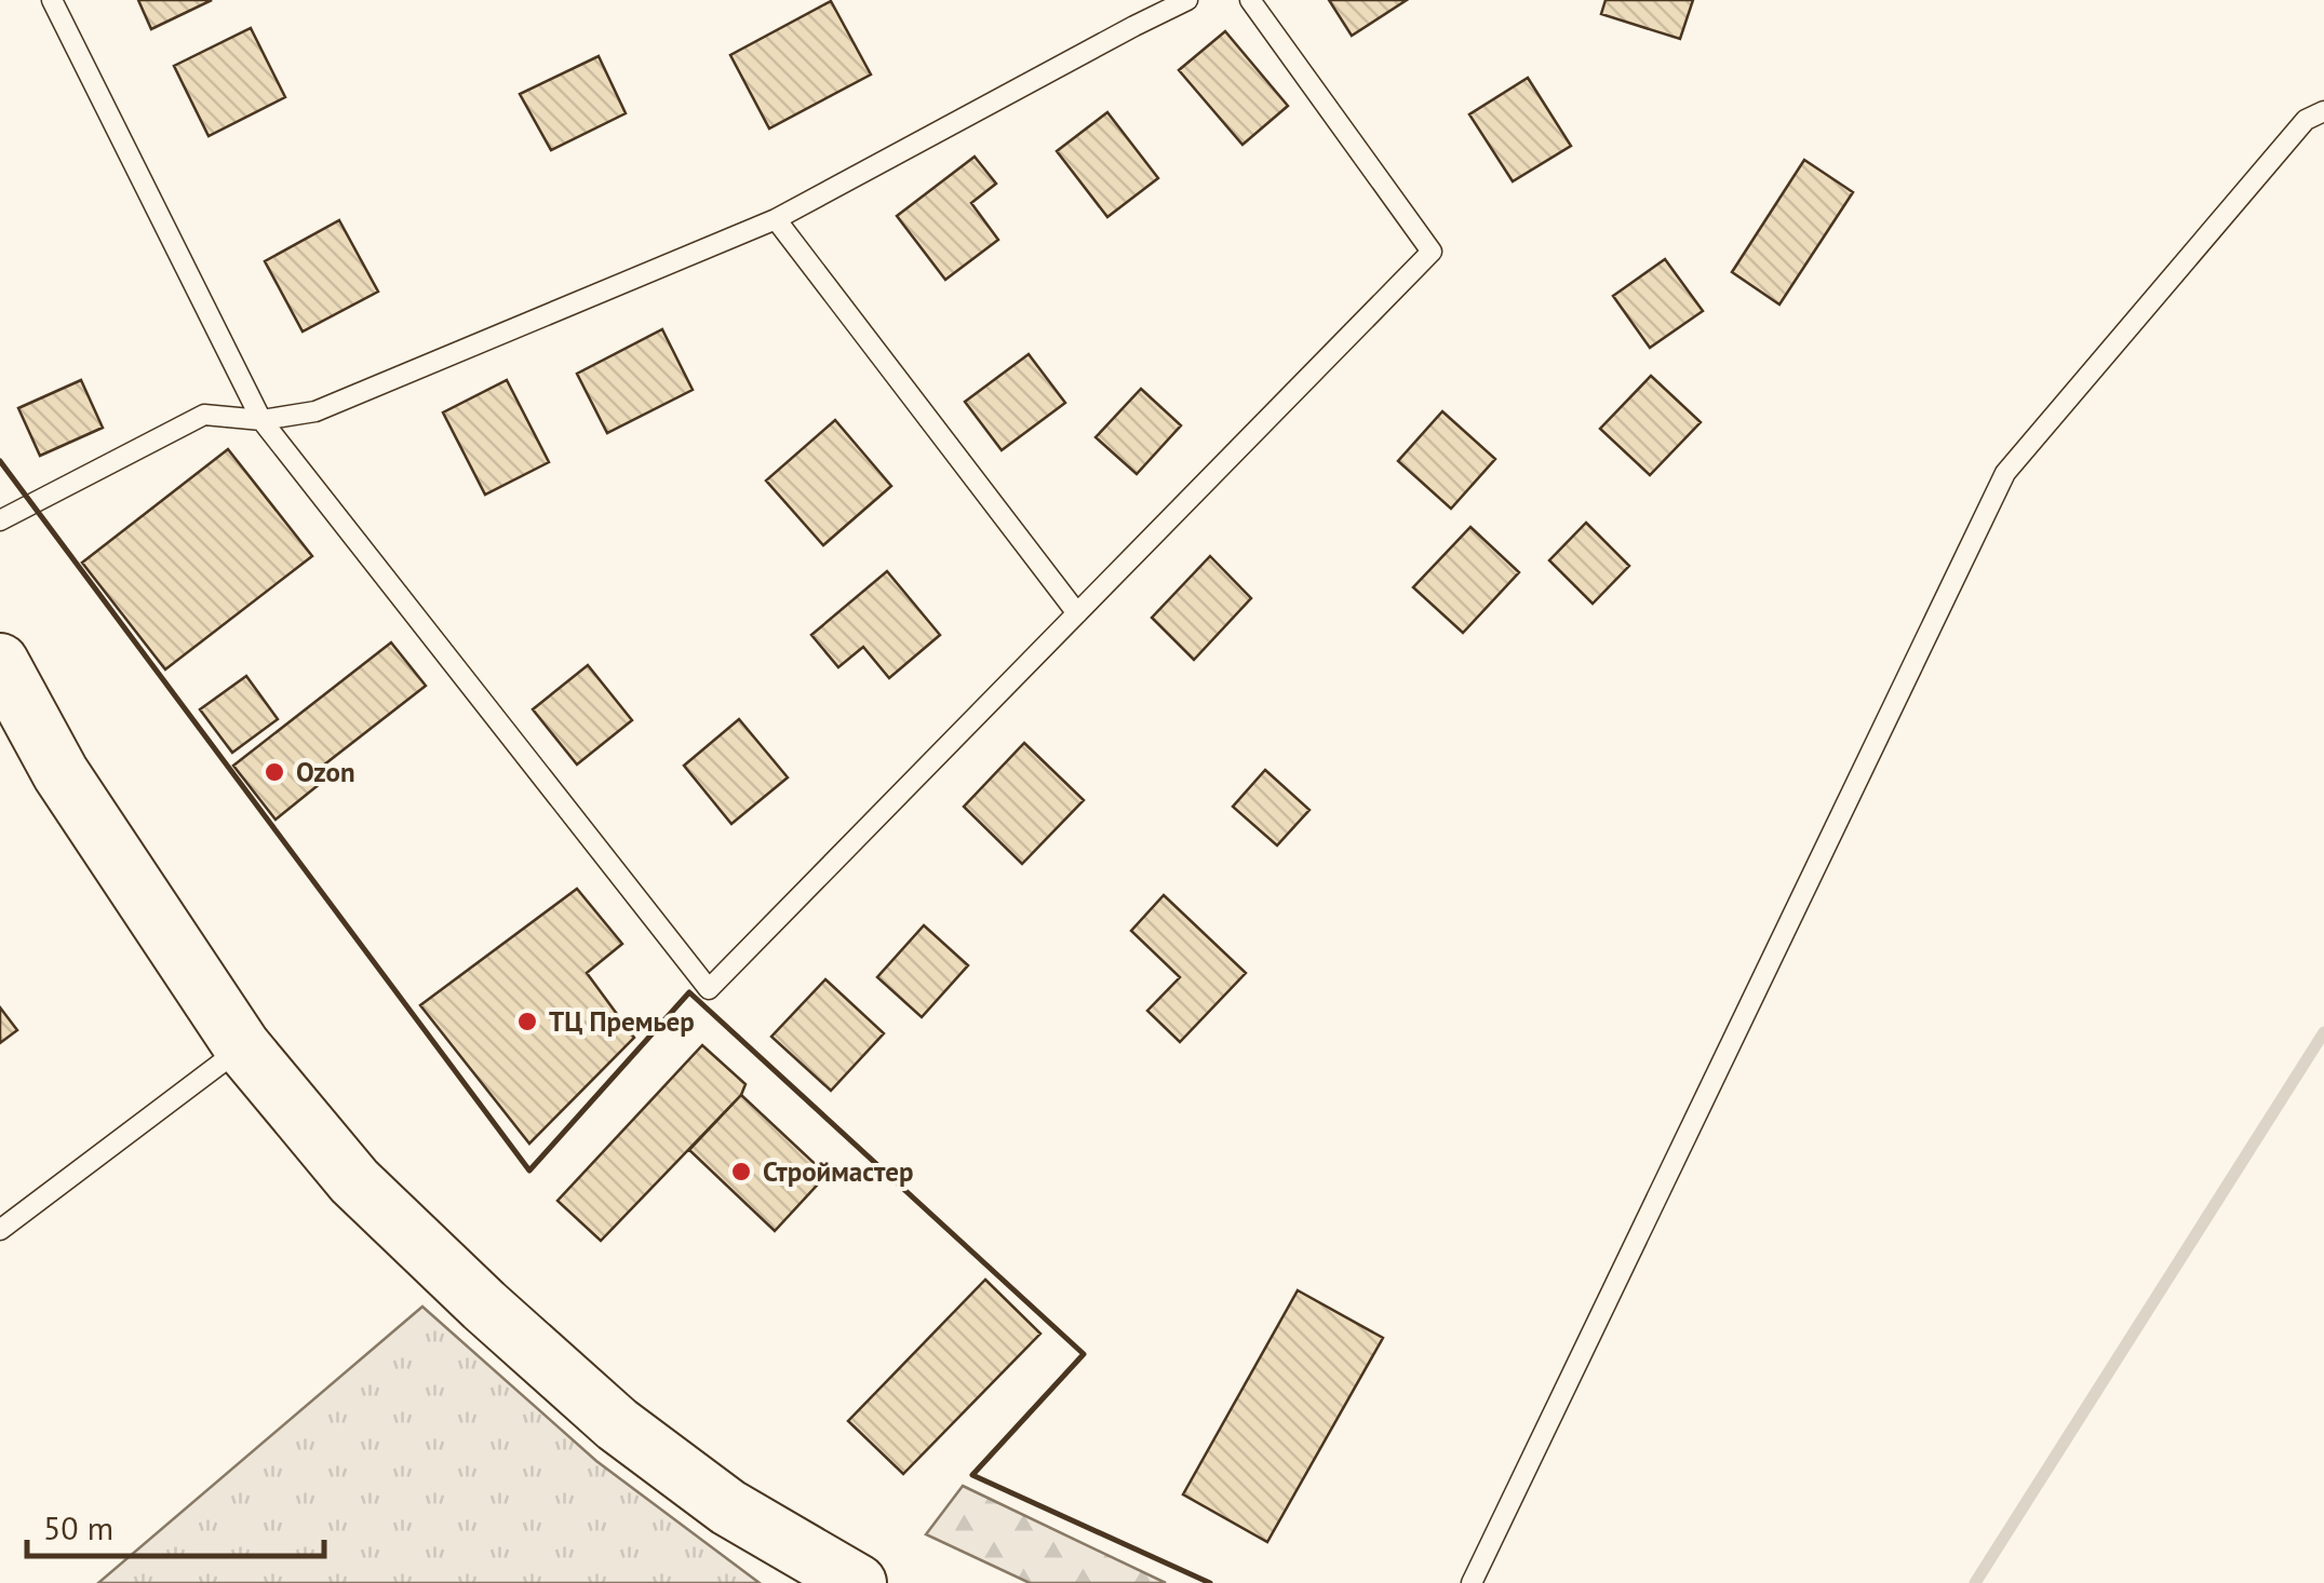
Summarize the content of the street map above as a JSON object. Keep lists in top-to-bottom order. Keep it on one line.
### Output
{"places":["Ozon","ТЦ Премьер","Строймастер"],"scale_bar":"50 m"}
